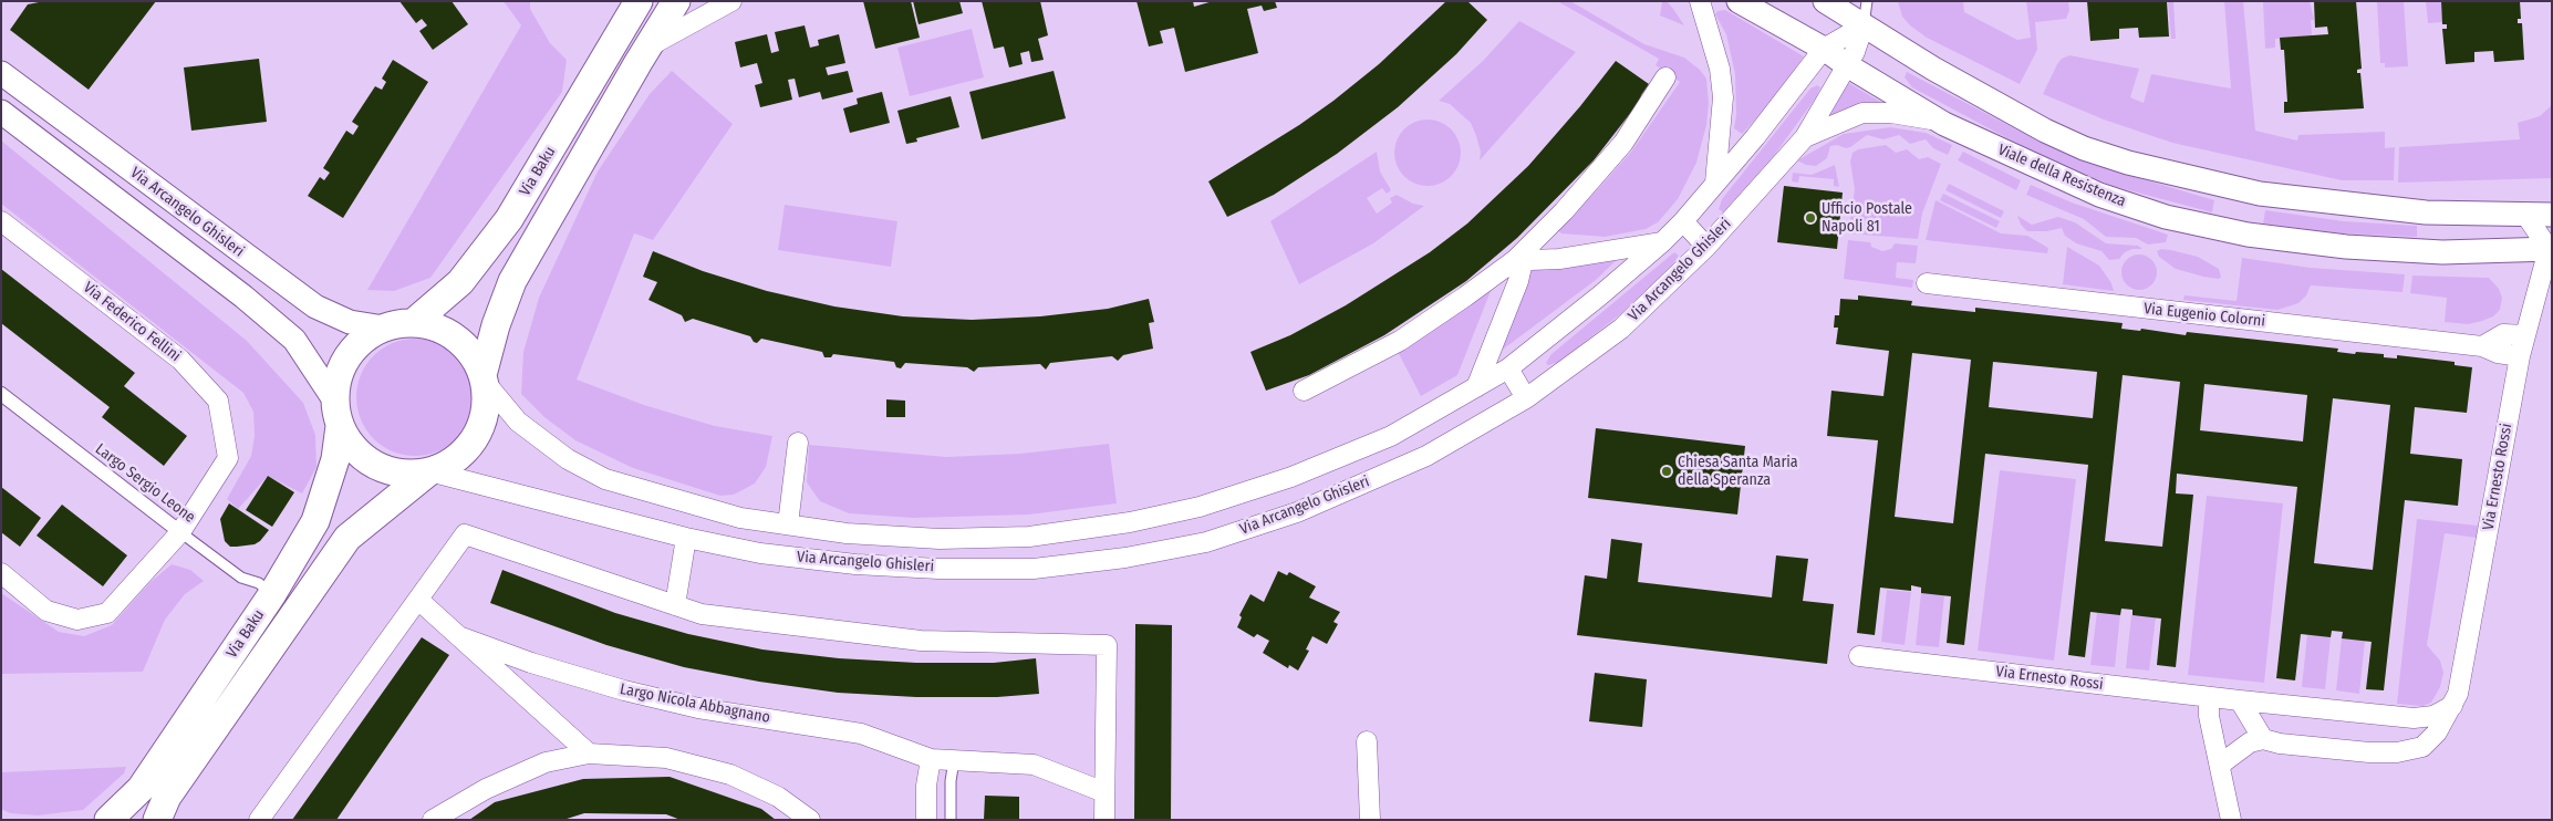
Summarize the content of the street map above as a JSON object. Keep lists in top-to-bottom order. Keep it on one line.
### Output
{"streets":{"main road":["Via Baku"],"street":["Viale della Resistenza","Via Arcangelo Ghisleri","Via Eugenio Colorni","Via Federico Fellini","Via Ernesto Rossi","Largo Sergio Leone","Largo Nicola Abbagnano"]},"crossings":[["Via Baku","Via Arcangelo Ghisleri"],["Via Baku","Largo Sergio Leone"],["Viale della Resistenza","Via Arcangelo Ghisleri"],["Viale della Resistenza","Via Ernesto Rossi"],["Via Eugenio Colorni","Via Ernesto Rossi"],["Via Federico Fellini","Largo Sergio Leone"]],"places":["Ufficio Postale Napoli 81","Chiesa Santa Maria della Speranza"]}
